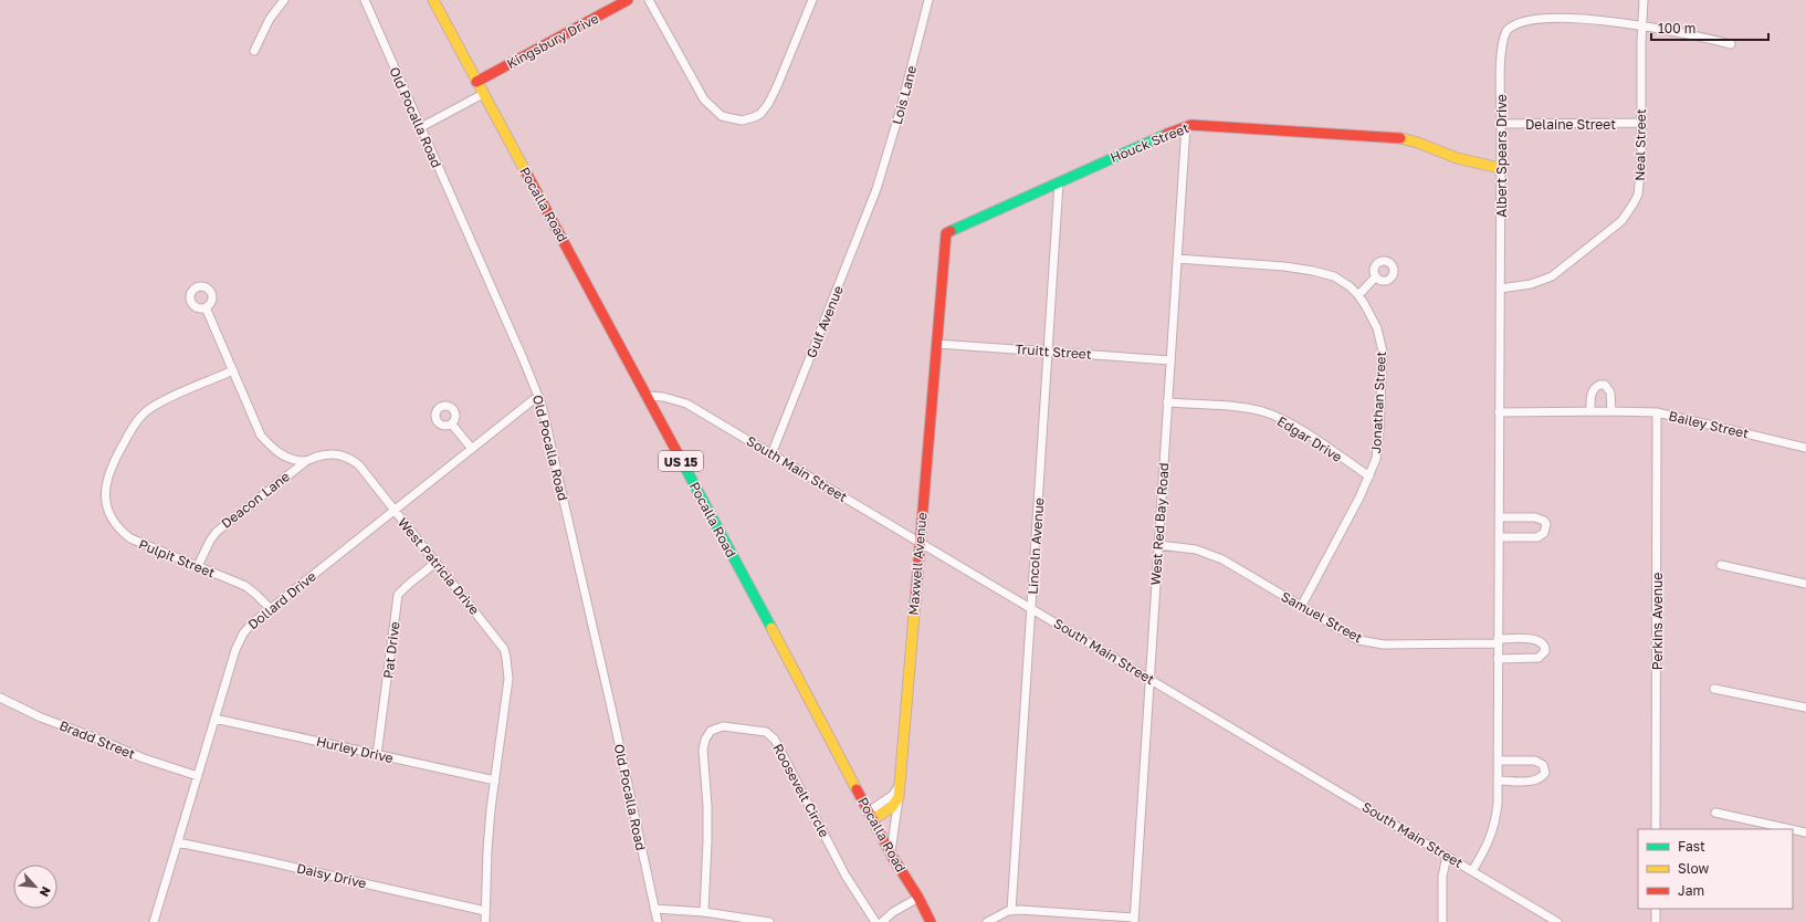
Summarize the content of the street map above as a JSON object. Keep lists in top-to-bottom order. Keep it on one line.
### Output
{"streets":{"street":["Kingsbury Drive","Lois Lane","Old Pocalla Road","Delaine Street","Houck Street","Neal Street","Albert Spears Drive","Pocalla Road","Gulf Avenue","Truitt Street","Jonathan Street","Bailey Street","Edgar Drive","US 15","South Main Street","Deacon Lane","West Red Bay Road","Lincoln Avenue","Pulpit Street","Maxwell Avenue","West Patricia Drive","Dollard Drive","Samuel Street","Perkins Avenue","Pat Drive","Bradd Street","Hurley Drive","Roosevelt Circle","Daisy Drive"]},"crossings":[["Kingsbury Drive","Pocalla Road"],["Lois Lane","Gulf Avenue"],["Old Pocalla Road","Dollard Drive"],["Delaine Street","Neal Street"],["Delaine Street","Albert Spears Drive"],["Houck Street","Albert Spears Drive"],["Houck Street","Truitt Street"],["Houck Street","West Red Bay Road"],["Houck Street","Lincoln Avenue"],["Houck Street","Maxwell Avenue"],["Neal Street","Albert Spears Drive"],["Albert Spears Drive","Bailey Street"],["Albert Spears Drive","South Main Street"],["Albert Spears Drive","Samuel Street"],["Pocalla Road","South Main Street"],["Gulf Avenue","South Main Street"],["Truitt Street","West Red Bay Road"],["Truitt Street","Lincoln Avenue"],["Truitt Street","Maxwell Avenue"],["Jonathan Street","Edgar Drive"],["Jonathan Street","West Red Bay Road"],["Jonathan Street","Samuel Street"],["Bailey Street","Perkins Avenue"],["Edgar Drive","West Red Bay Road"],["South Main Street","West Red Bay Road"],["South Main Street","Lincoln Avenue"],["South Main Street","Maxwell Avenue"],["Deacon Lane","Pulpit Street"],["Deacon Lane","West Patricia Drive"],["West Red Bay Road","Samuel Street"],["Pulpit Street","West Patricia Drive"],["Pulpit Street","Dollard Drive"],["West Patricia Drive","Dollard Drive"],["West Patricia Drive","Pat Drive"],["West Patricia Drive","Hurley Drive"],["West Patricia Drive","Daisy Drive"],["Dollard Drive","Bradd Street"],["Dollard Drive","Hurley Drive"],["Dollard Drive","Daisy Drive"],["Pat Drive","Hurley Drive"]],"legend":["Fast","Slow","Jam"],"scale_bar":"100 m","north":"bottom right"}
